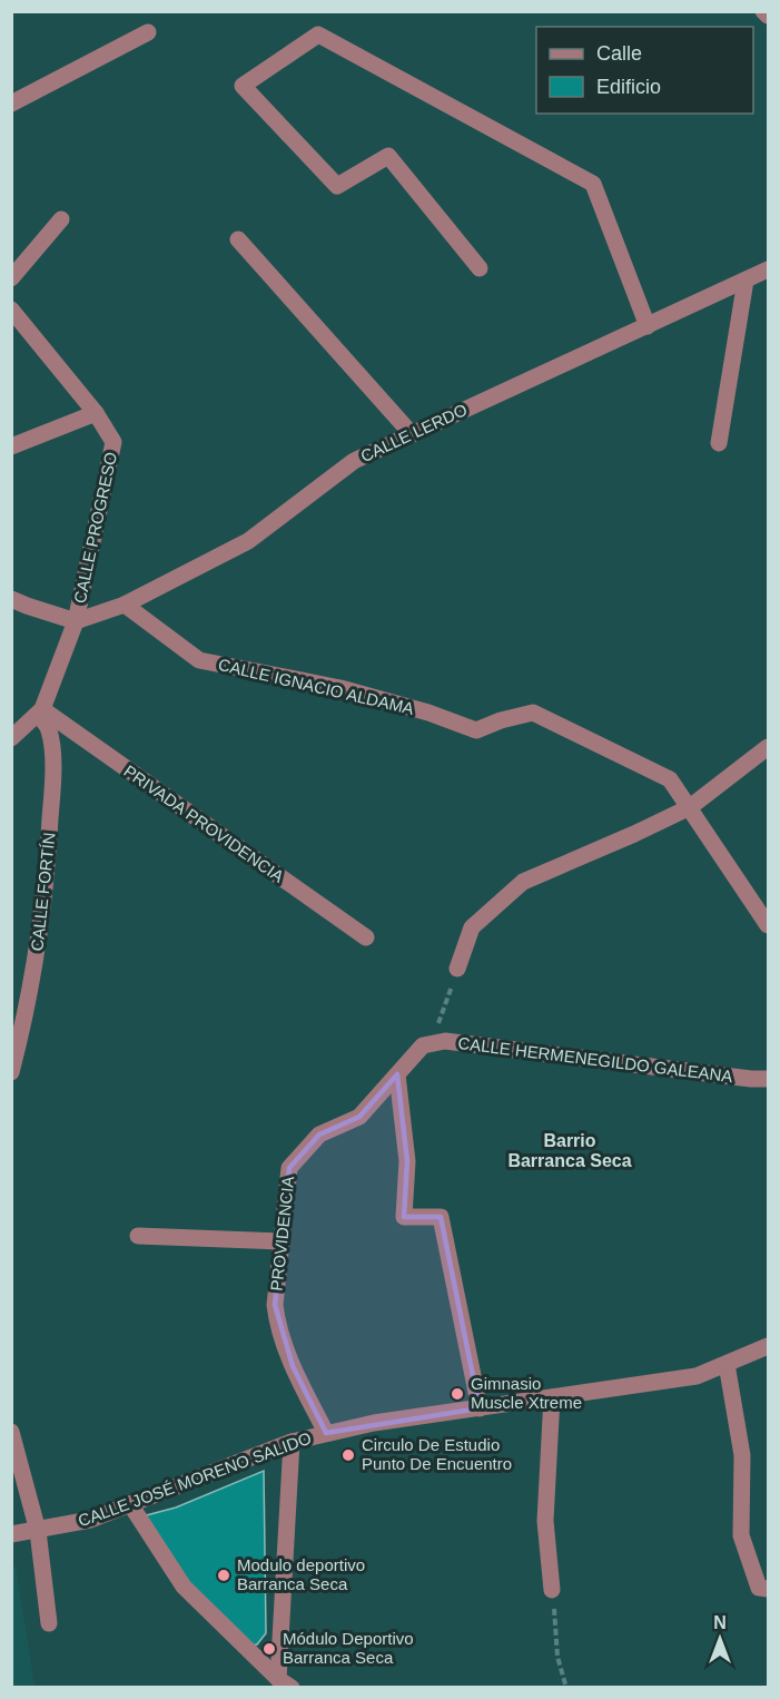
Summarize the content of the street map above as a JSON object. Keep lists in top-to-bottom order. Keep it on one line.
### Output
{"streets":{"street":["CALLE LERDO","CALLE PROGRESO","CALLE IGNACIO ALDAMA","PRIVADA PROVIDENCIA","CALLE FORTÍN","CALLE HERMENEGILDO GALEANA","PROVIDENCIA","CALLE JOSÉ MORENO SALIDO"]},"crossings":[["CALLE LERDO","CALLE PROGRESO"],["CALLE LERDO","CALLE IGNACIO ALDAMA"],["CALLE PROGRESO","PRIVADA PROVIDENCIA"],["CALLE PROGRESO","CALLE FORTÍN"],["PRIVADA PROVIDENCIA","CALLE FORTÍN"],["CALLE HERMENEGILDO GALEANA","PROVIDENCIA"],["PROVIDENCIA","CALLE JOSÉ MORENO SALIDO"]],"districts":["Barrio Barranca Seca"],"places":["Gimnasio Muscle Xtreme","Circulo De Estudio Punto De Encuentro","Modulo deportivo Barranca Seca","Módulo Deportivo Barranca Seca"],"legend":["Calle","Edificio"],"north":"top"}
